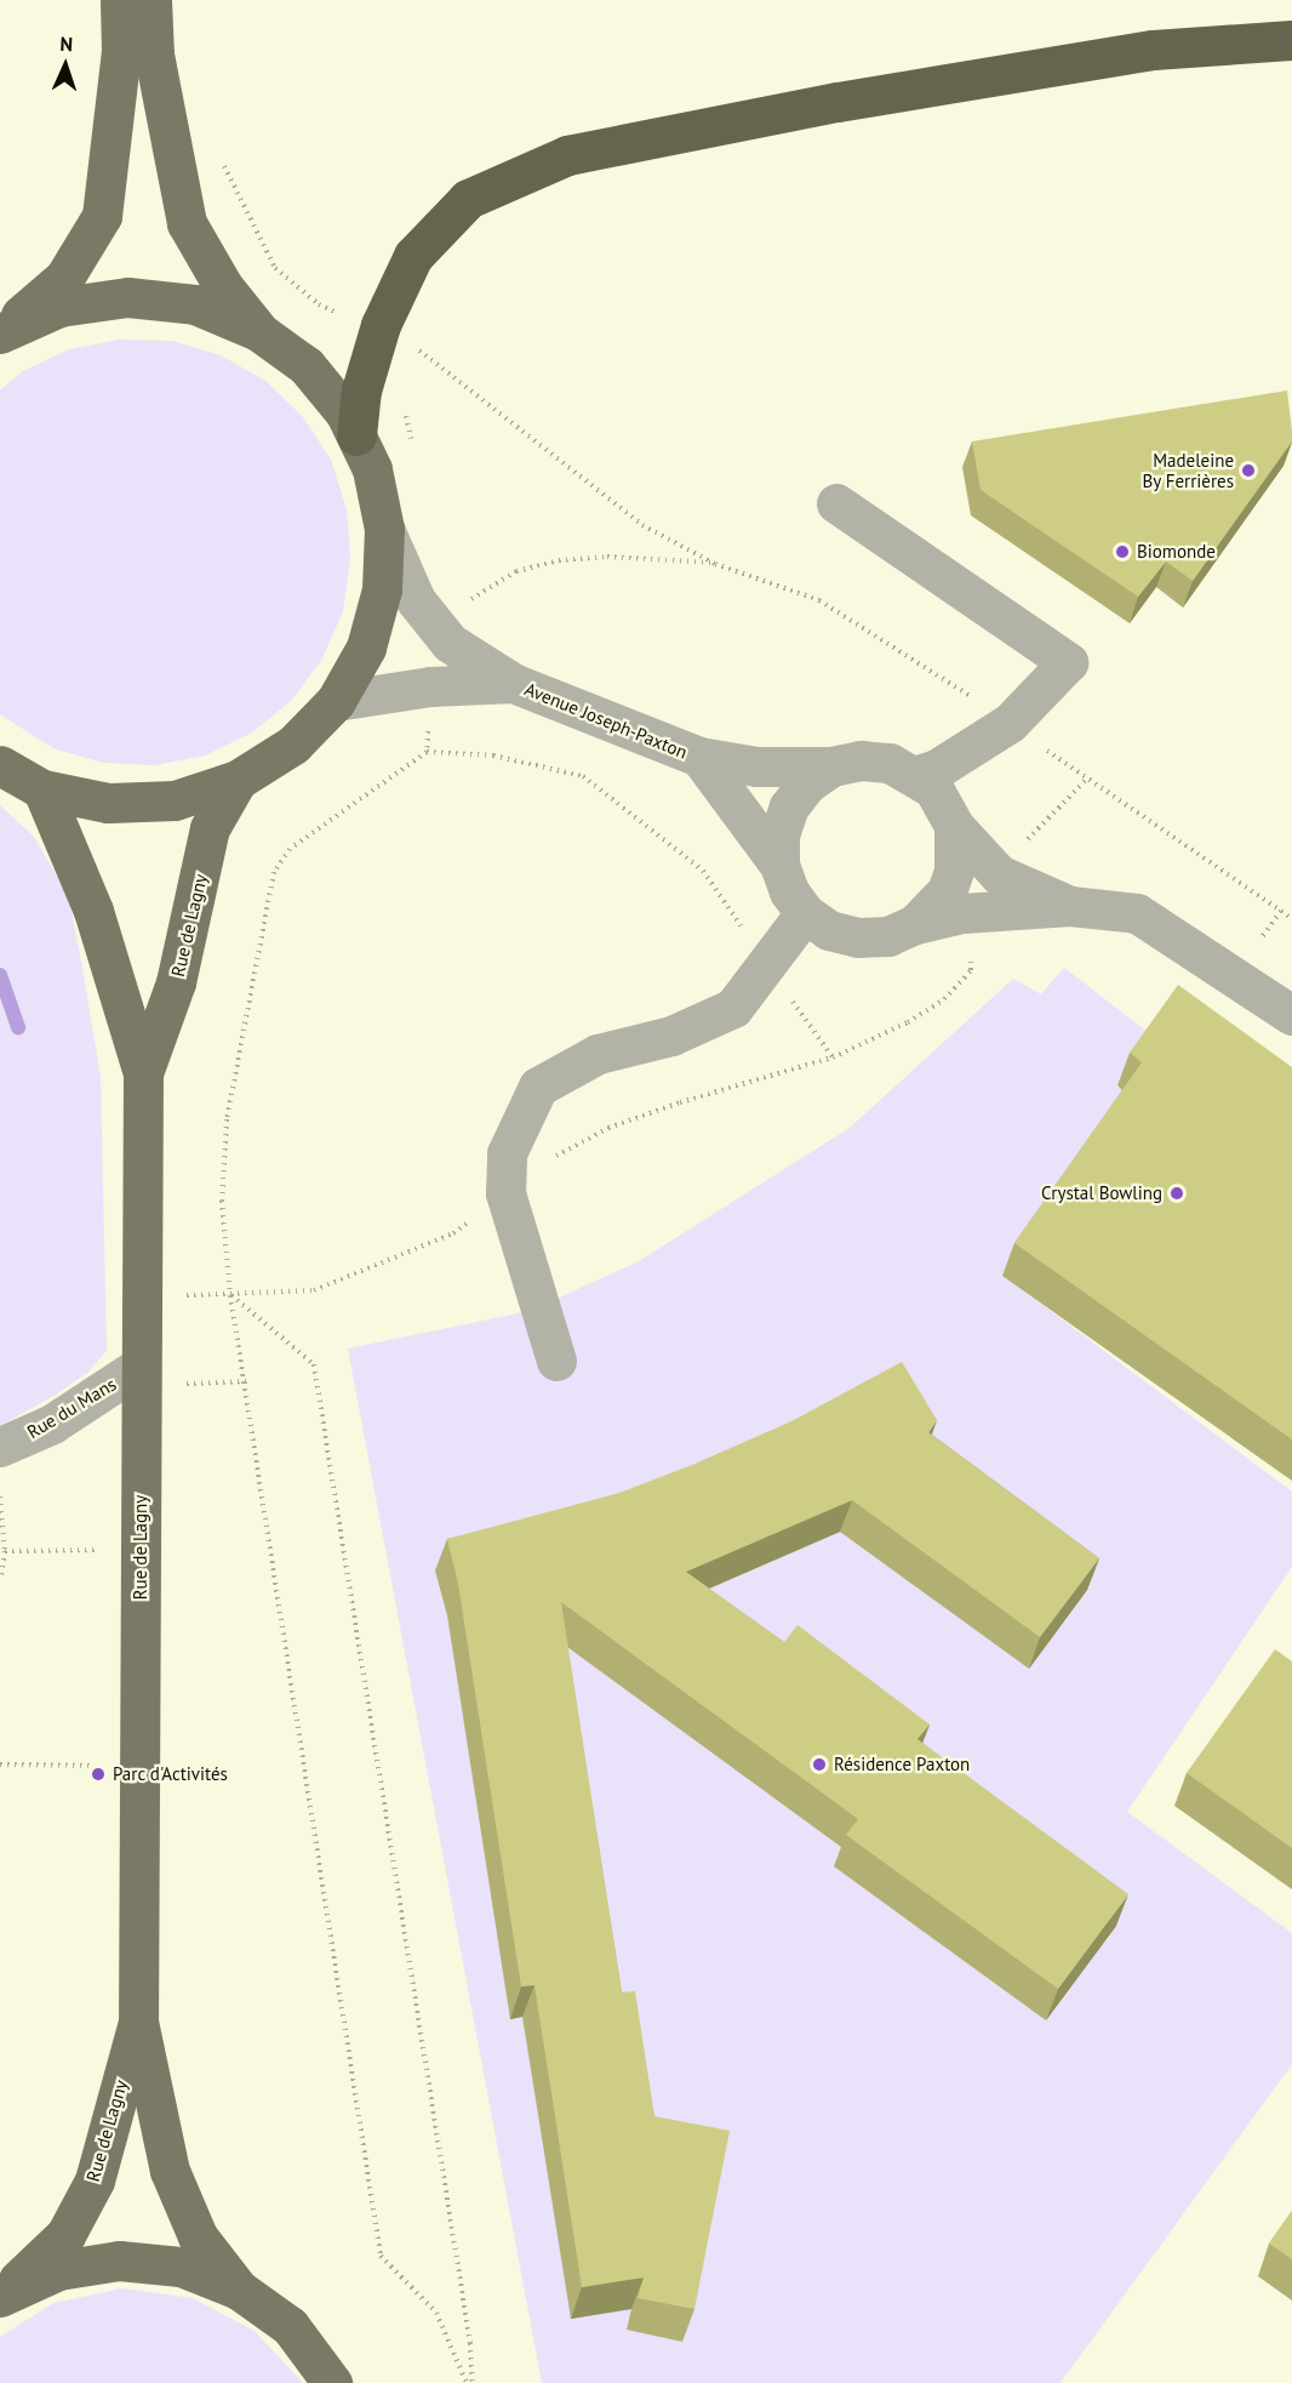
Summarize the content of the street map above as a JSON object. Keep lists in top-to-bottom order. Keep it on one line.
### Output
{"streets":{"main road":["Rue de Lagny"],"street":["Avenue Joseph-Paxton","Rue du Mans"]},"crossings":[["Rue de Lagny","Rue du Mans"]],"places":["Madeleine By Ferrières","Biomonde","Crystal Bowling","Résidence Paxton","Parc d'Activités"],"north":"top"}
